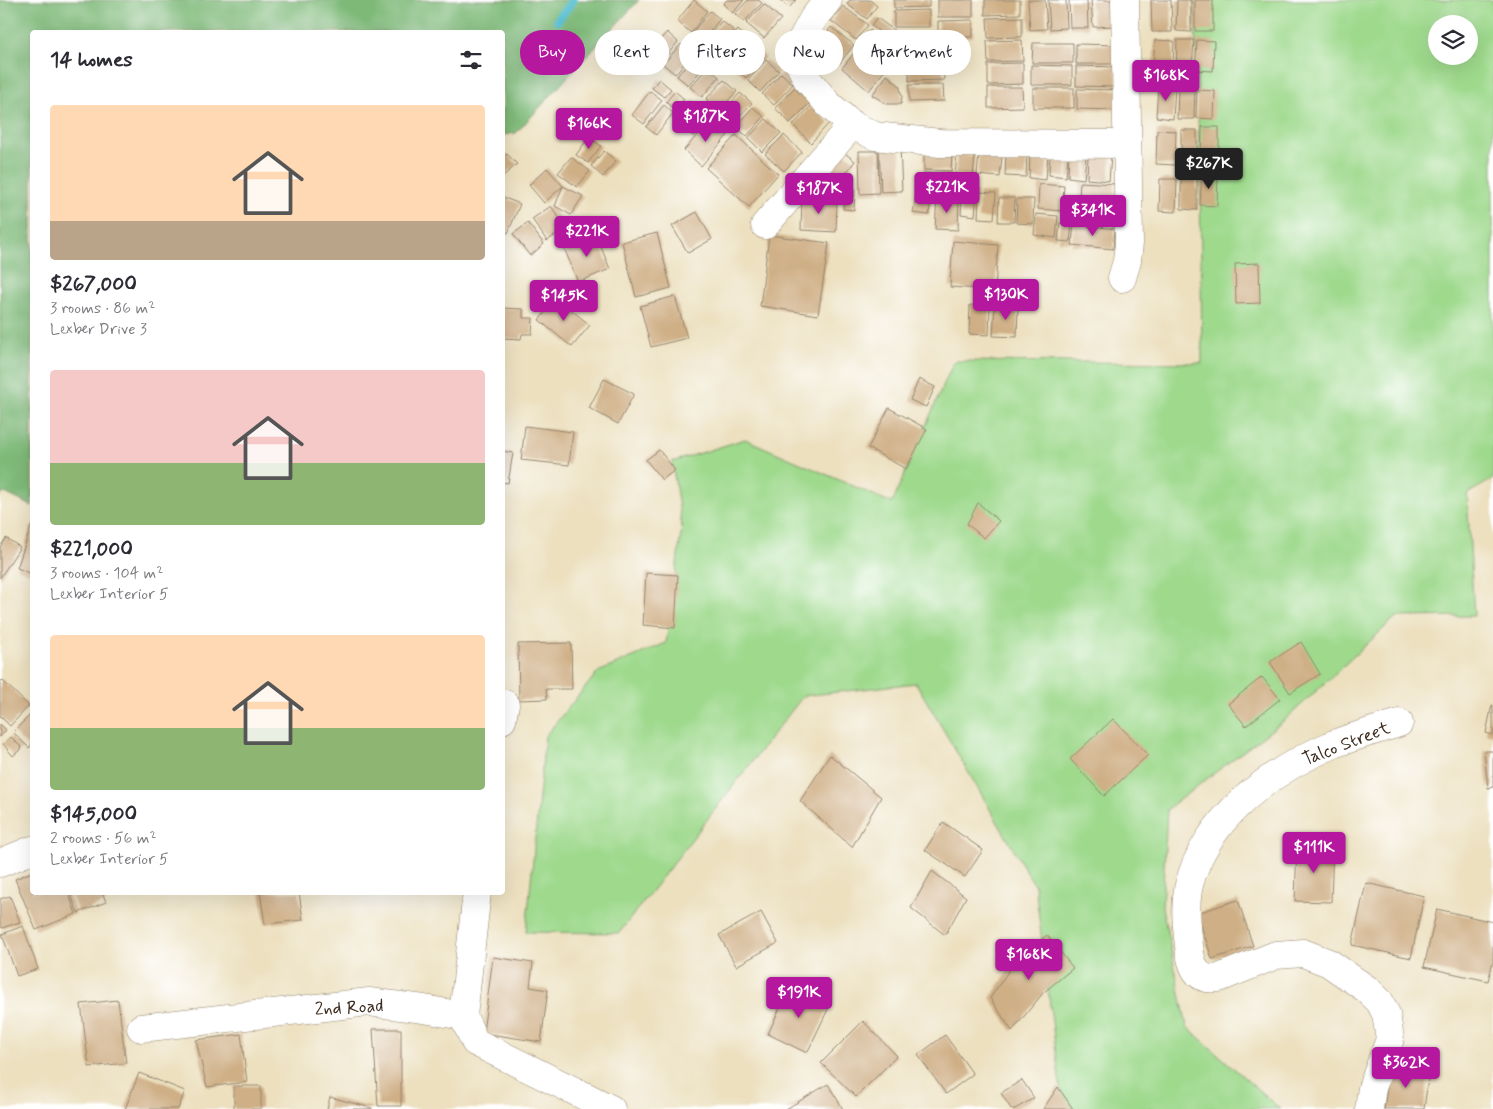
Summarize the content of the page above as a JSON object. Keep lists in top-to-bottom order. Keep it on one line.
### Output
{"streets":{"street":["Talco Street","2nd Road"]},"page":{"chip":["Buy","Rent","Filters","New","Apartment"],"heading":"14 homes","price":["$168K","$187K","$166K","$267K","$221K","$187K","$341K","$221K","$130K","$145K","$111K","$168K","$191K","$362K"],"list":[{"name":"$267,000","note":"3 rooms · 86 m² · Lexber Drive 3"},{"name":"$221,000","note":"3 rooms · 104 m² · Lexber Interior 5"},{"name":"$145,000","note":"2 rooms · 56 m² · Lexber Interior 5"}]}}
